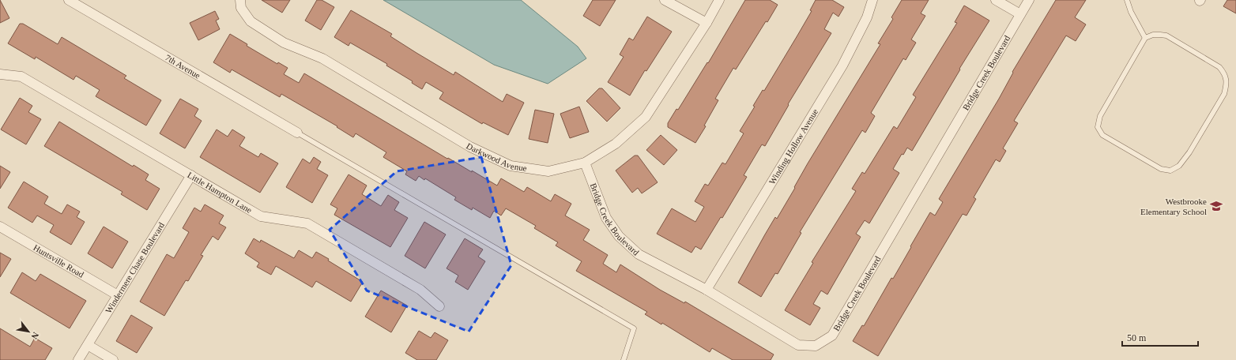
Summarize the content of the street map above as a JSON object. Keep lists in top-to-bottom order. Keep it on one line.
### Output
{"streets":{"street":["7th Avenue","Bridge Creek Boulevard","Winding Hollow Avenue","Darkwood Avenue","Little Hampton Lane","Huntsville Road","Windermere Chase Boulevard"]},"crossings":[["Bridge Creek Boulevard","Winding Hollow Avenue"],["Bridge Creek Boulevard","Darkwood Avenue"],["Little Hampton Lane","Windermere Chase Boulevard"],["Huntsville Road","Windermere Chase Boulevard"]],"places":{"school or university":["Westbrooke Elementary School"]},"scale_bar":"50 m","north":"bottom right"}
